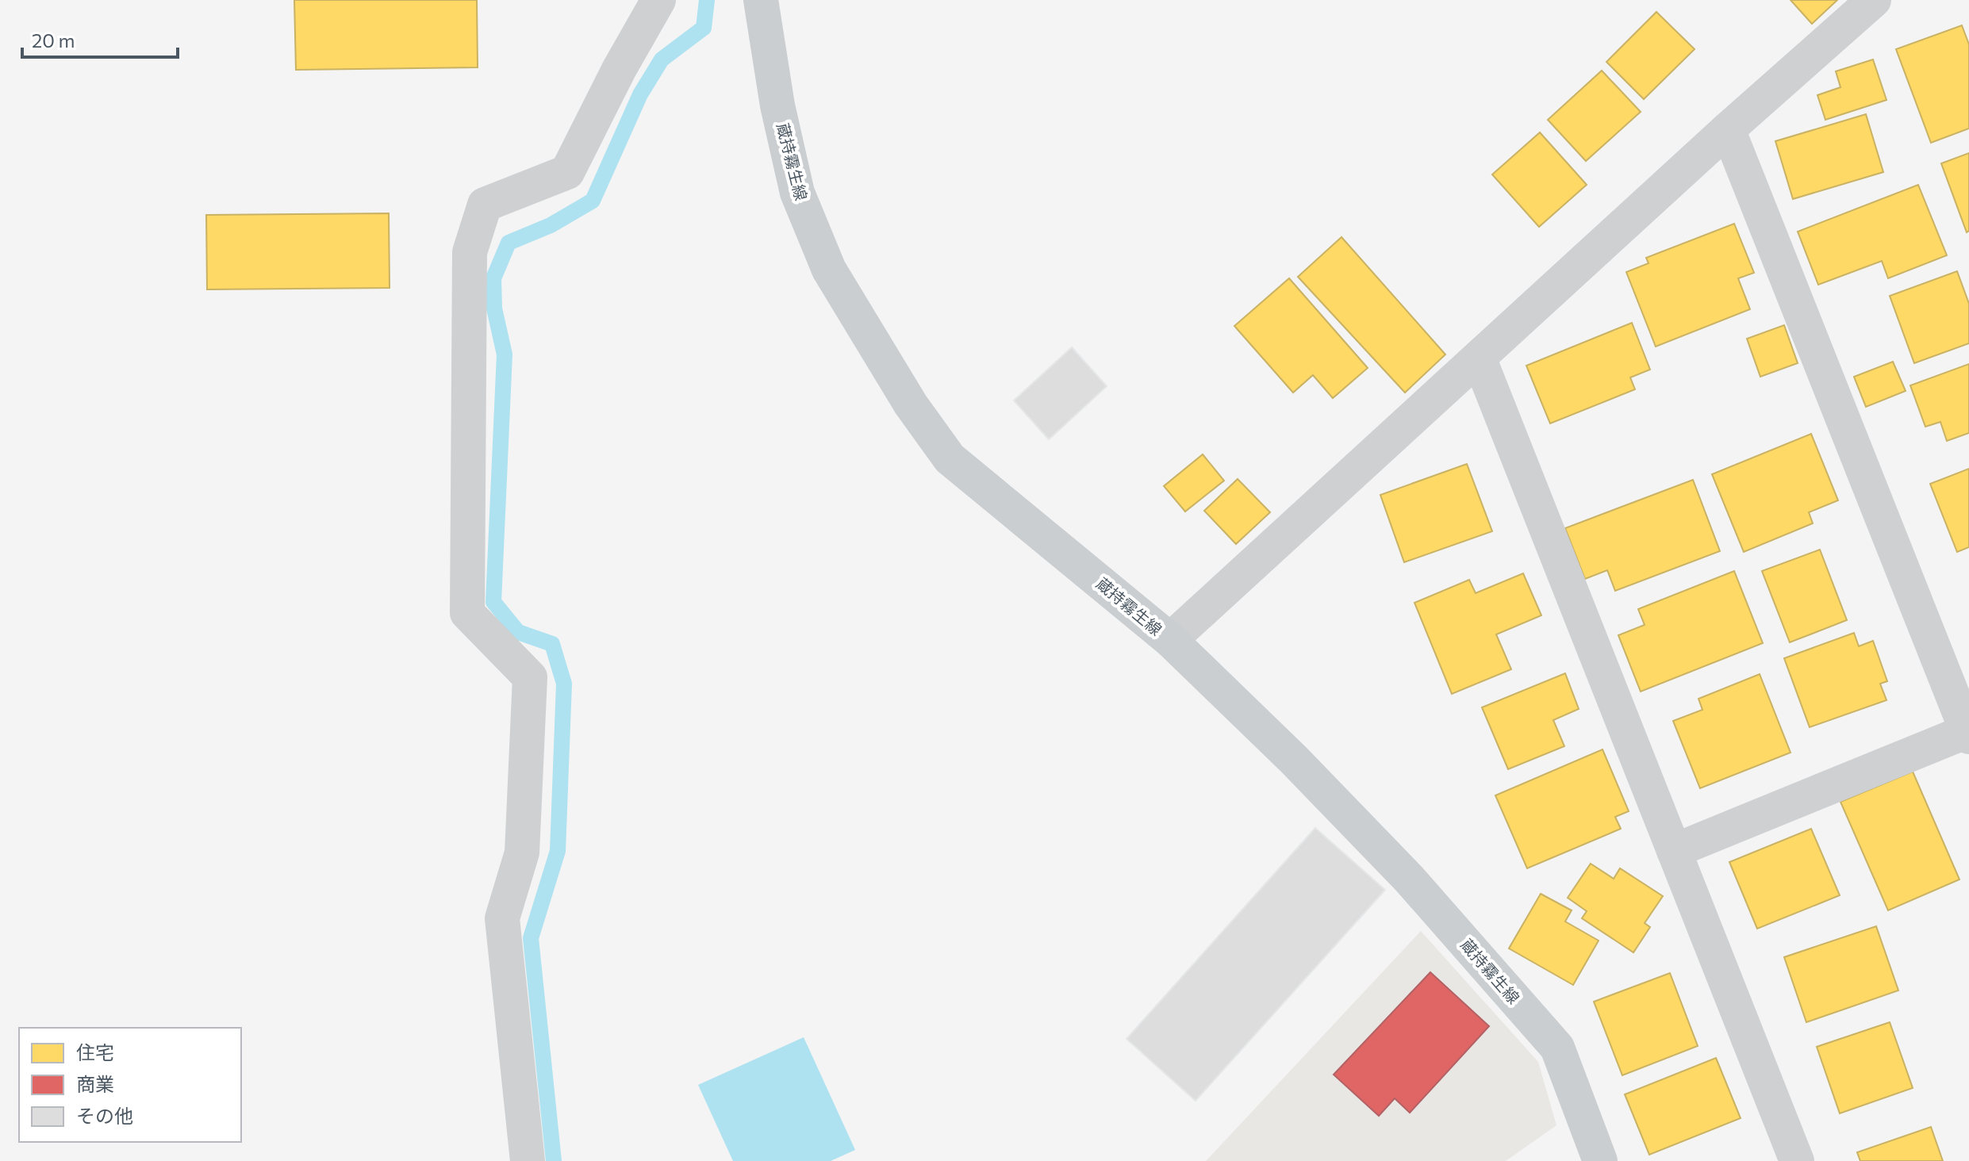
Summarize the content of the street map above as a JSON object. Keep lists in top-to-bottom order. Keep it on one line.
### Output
{"streets":{"main road":["蔵持霧生線"]},"legend":["住宅","商業","その他"],"scale_bar":"20 m"}
